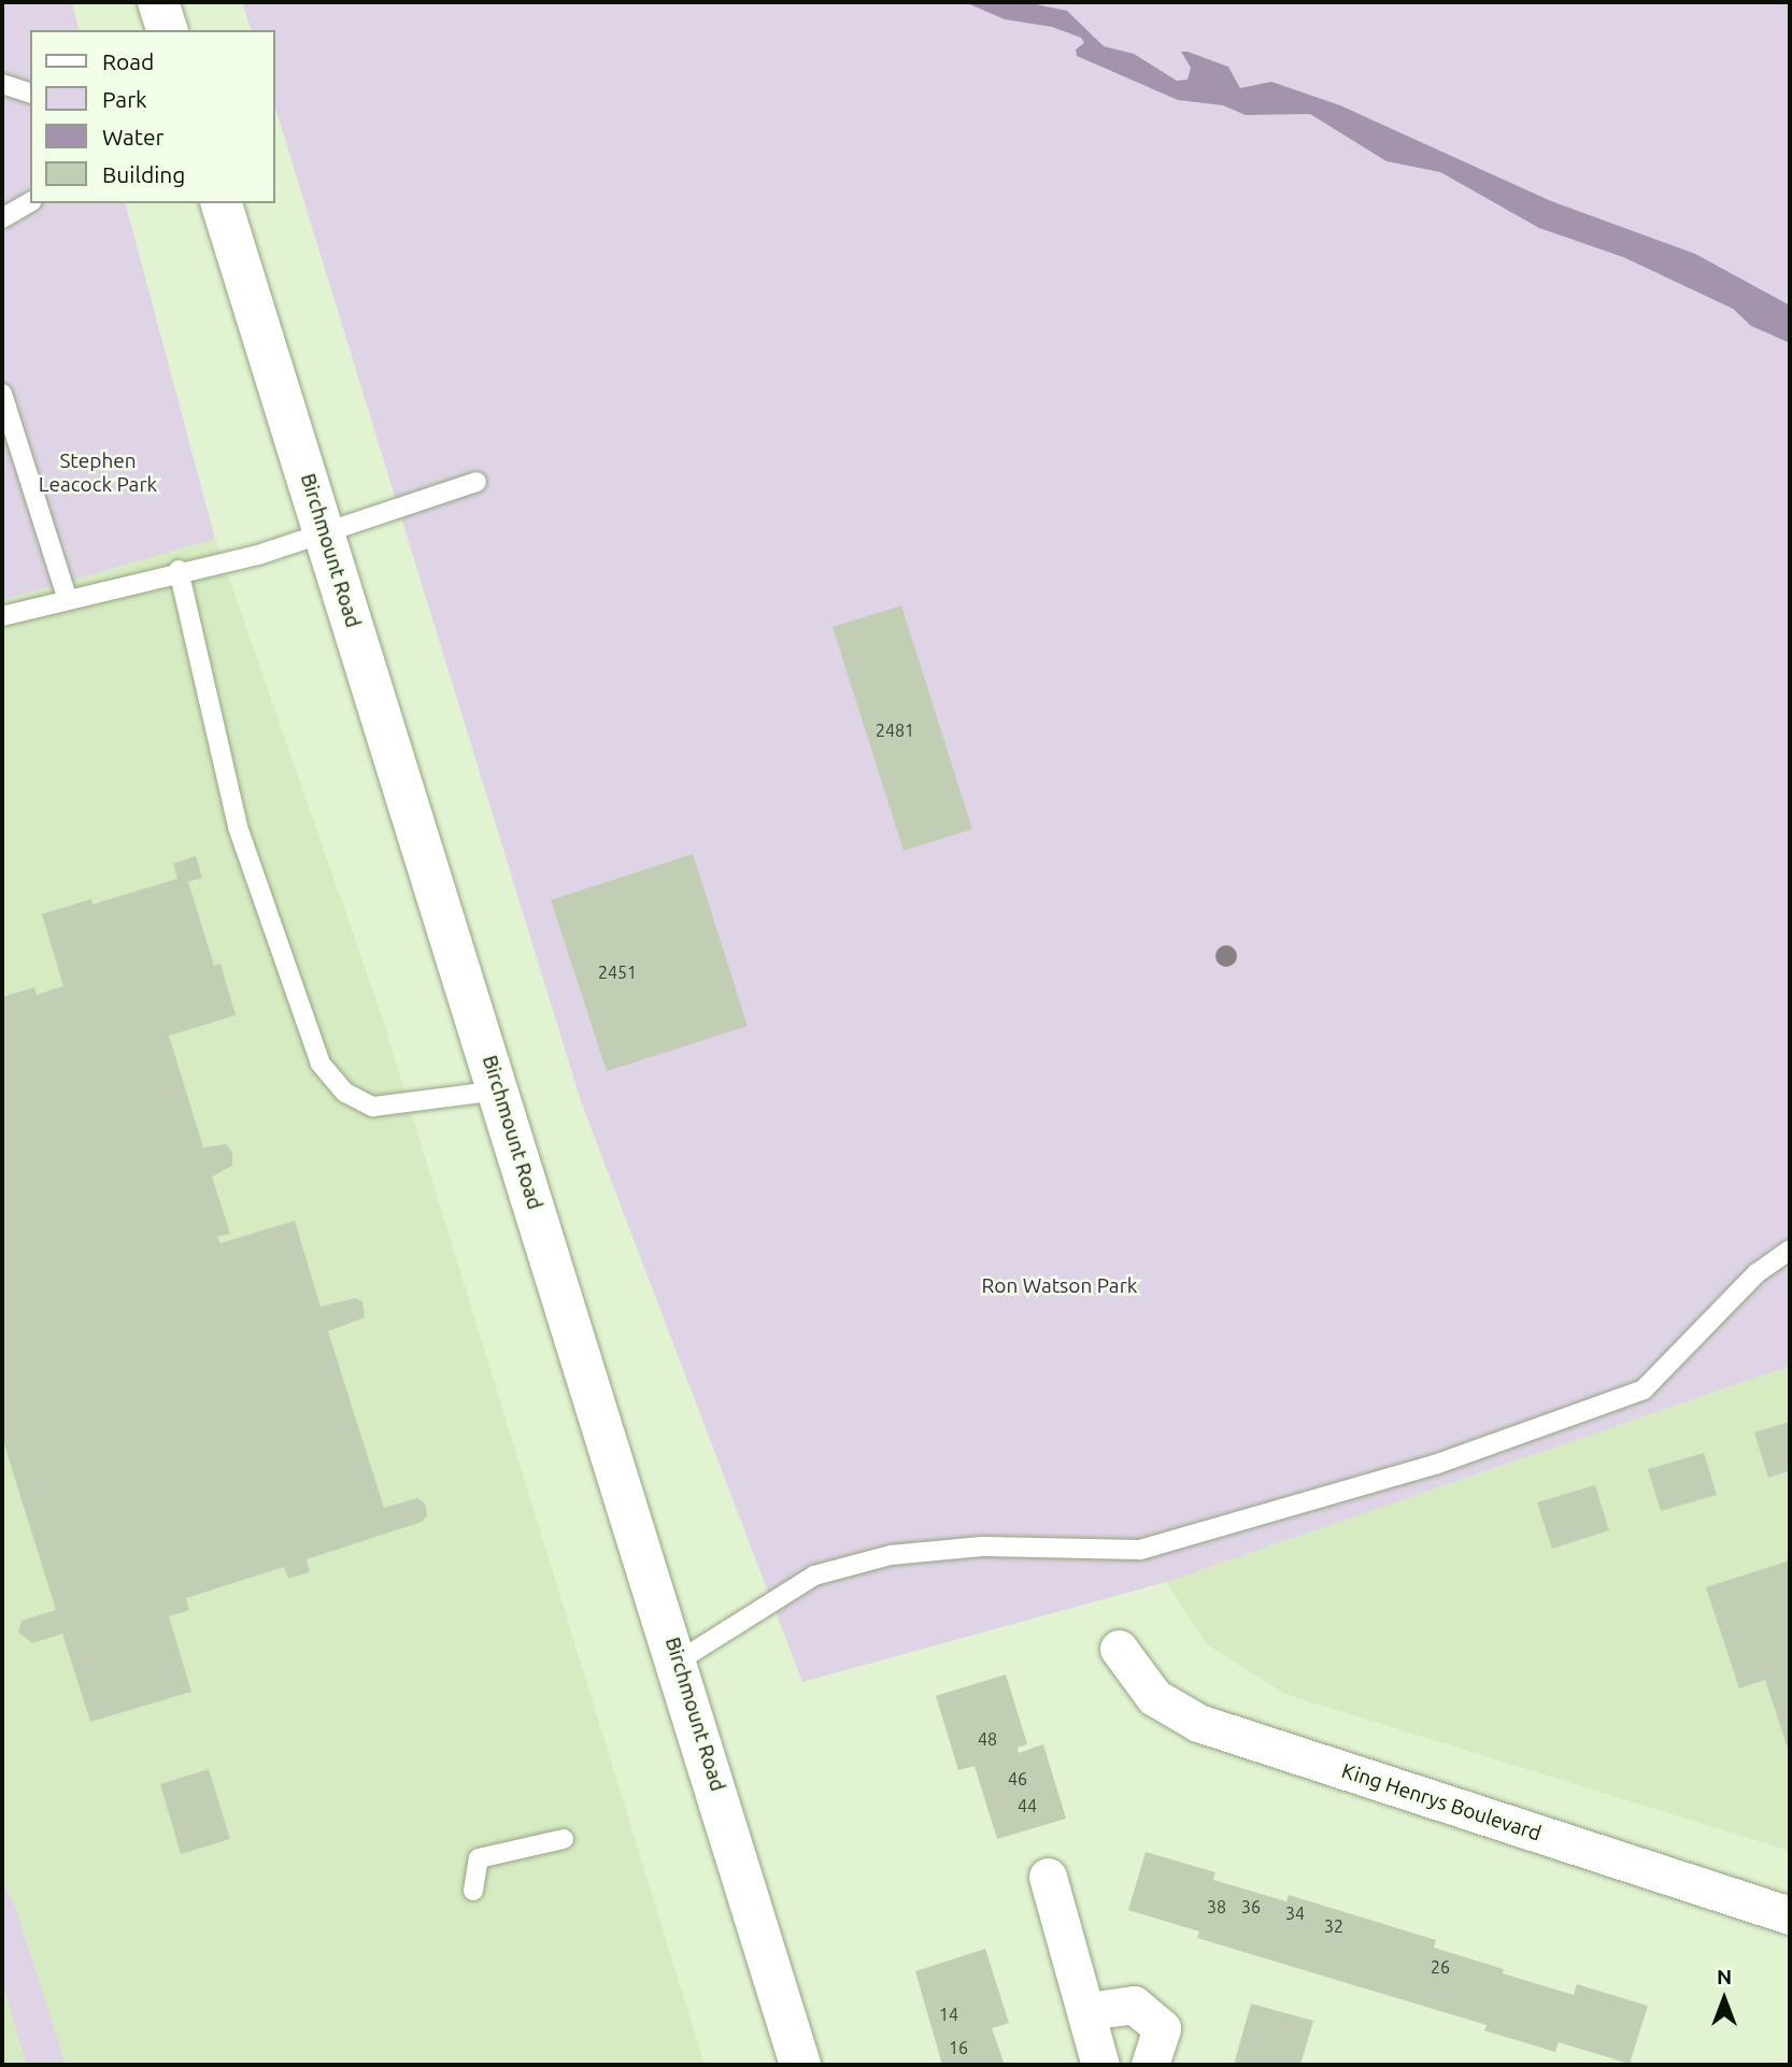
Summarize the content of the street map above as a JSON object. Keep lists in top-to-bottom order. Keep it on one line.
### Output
{"streets":{"main road":["Birchmount Road"],"street":["King Henrys Boulevard"]},"parks":["Stephen Leacock Park","Ron Watson Park"],"house_numbers":["2481","2451","48","46","44","38","36","34","32","26","14","16"],"legend":["Road","Park","Water","Building"],"north":"top"}
